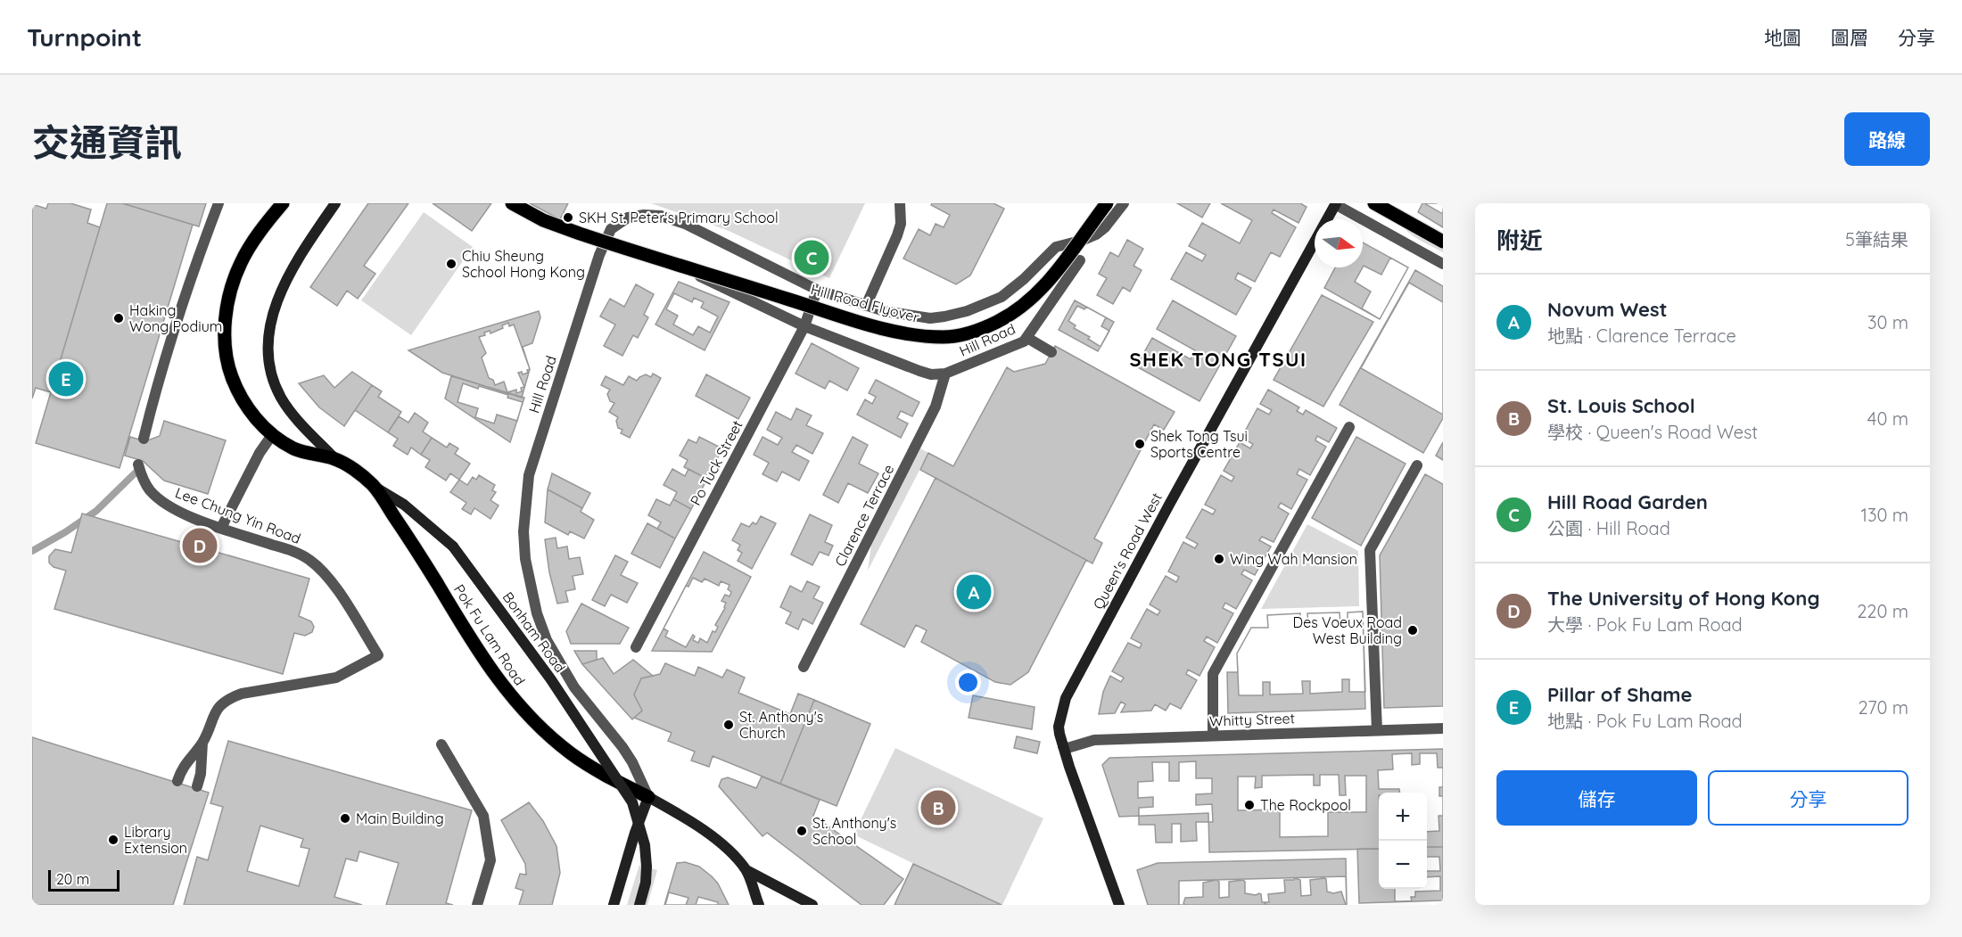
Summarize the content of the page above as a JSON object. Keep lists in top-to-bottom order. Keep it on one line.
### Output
{"streets":{"main road":["Hill Road Flyover","Queen's Road West","Bonham Road","Pok Fu Lam Road"],"street":["Hill Road","Po Tuck Street","Lee Chung Yin Road","Clarence Terrace","Whitty Street"]},"crossings":[["Hill Road","Po Tuck Street"],["Hill Road","Clarence Terrace"],["Hill Road","Pok Fu Lam Road"],["Queen's Road West","Whitty Street"],["Bonham Road","Pok Fu Lam Road"]],"districts":["SHEK TONG TSUI"],"places":["SKH St. Peter's Primary School","Chiu Sheung School Hong Kong","Haking Wong Podium","Shek Tong Tsui Sports Centre","Wing Wah Mansion","Des Voeux Road West Building","St. Anthony's Church","The Rockpool","Main Building","St. Anthony's School","Library Extension"],"scale_bar":"20 m","north":"right","page":{"header":"Turnpoint","nav":["地圖","圖層","分享"],"title":"交通資訊","buttons":["路線",["儲存","分享"]],"heading":["附近","5筆結果"],"pins":["C","E","D","A","B"],"list":[{"mark":"A","name":"Novum West","note":"地點 · Clarence Terrace","value":"30 m"},{"mark":"B","name":"St. Louis School","note":"學校 · Queen's Road West","value":"40 m"},{"mark":"C","name":"Hill Road Garden","note":"公園 · Hill Road","value":"130 m"},{"mark":"D","name":"The University of Hong Kong","note":"大學 · Pok Fu Lam Road","value":"220 m"},{"mark":"E","name":"Pillar of Shame","note":"地點 · Pok Fu Lam Road","value":"270 m"}],"map_buttons":["+","−"],"scale":"20 m"}}
